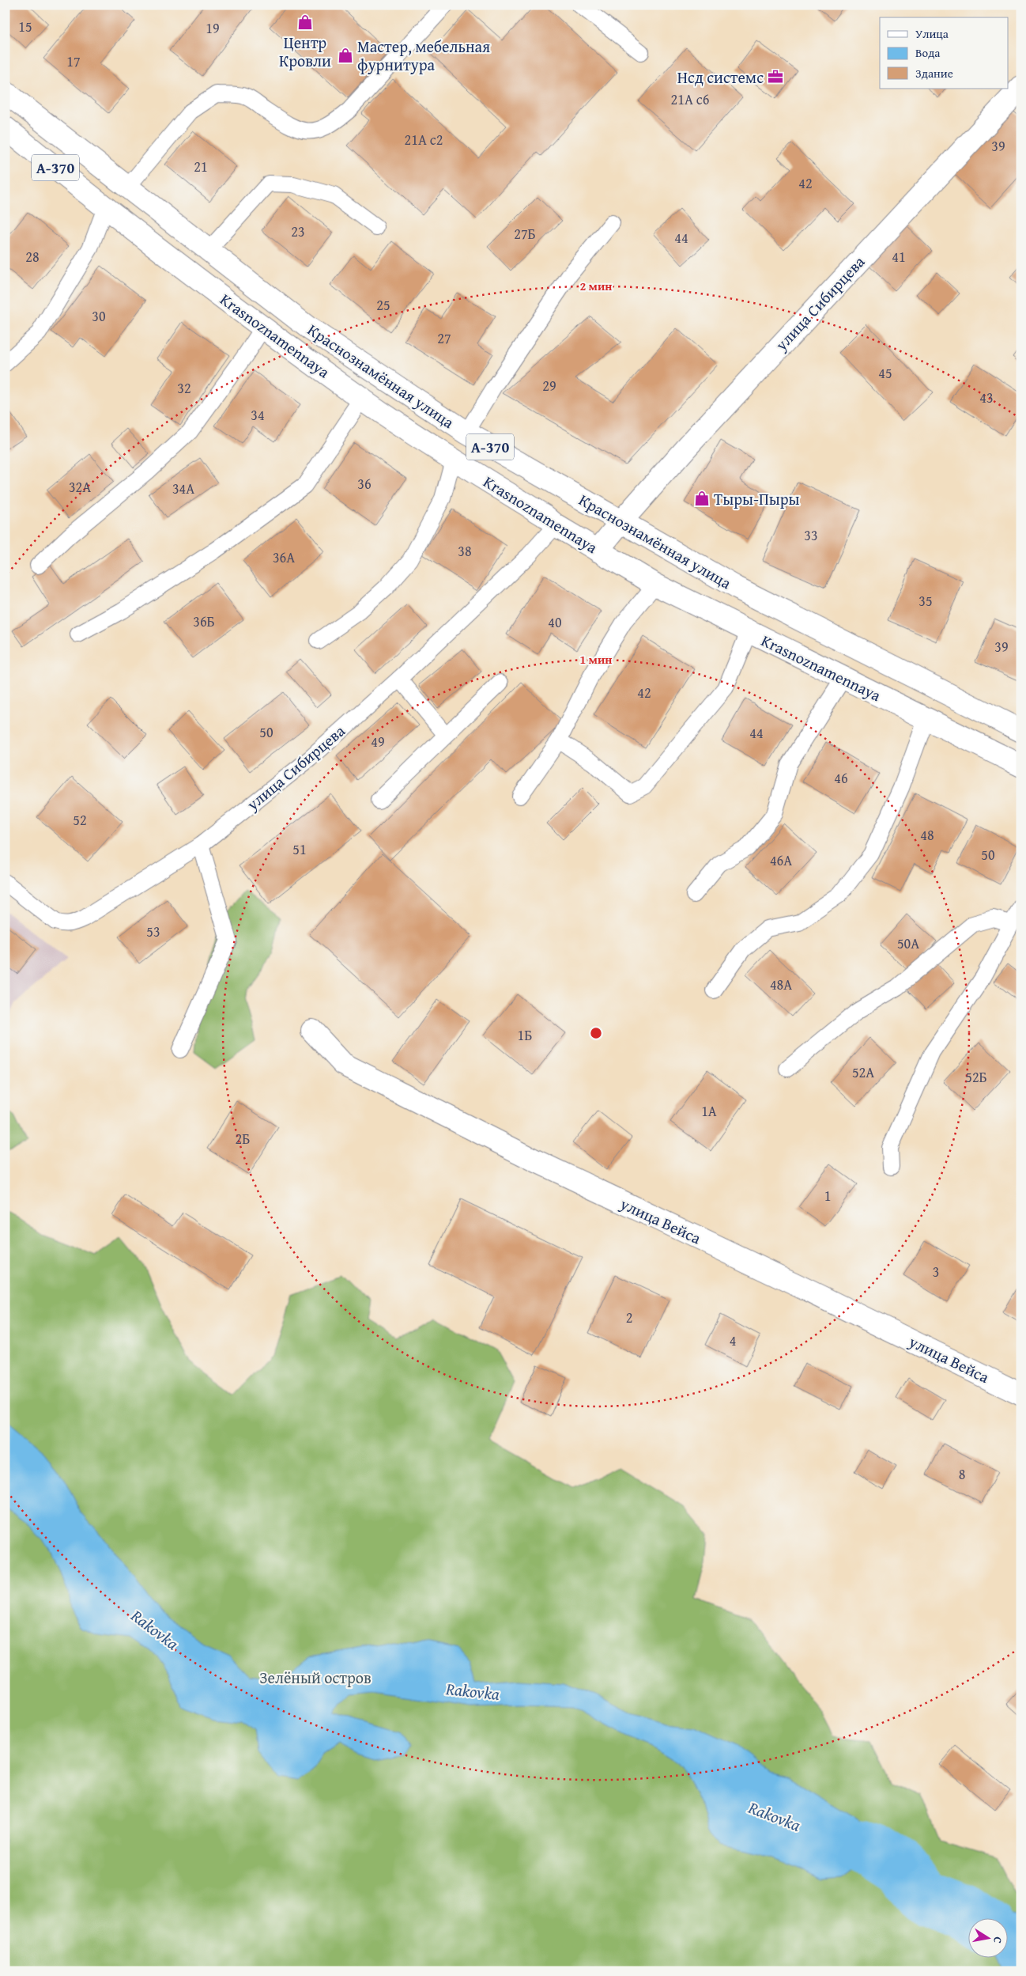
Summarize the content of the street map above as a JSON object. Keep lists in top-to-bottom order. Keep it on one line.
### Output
{"streets":{"main road":["А-370","улица Сибирцева","Krasnoznamennaya","Краснознамённая улица","улица Вейса"]},"crossings":[["улица Сибирцева","Krasnoznamennaya"],["улица Сибирцева","Краснознамённая улица"]],"water":["Rakovka"],"parks":["Зелёный остров"],"places":{"shop":["Центр Кровли","Мастер, мебельная фурнитура","Тыры-Пыры"],"office":["Нсд системс"]},"house_numbers":["15","19","17","21А с6","21А с2","39","21","42","23","27Б","44","28","41","25","30","27","45","29","32","43","34","36","32А","34А","33","38","36А","35","36Б","40","39","42","50","44","49","46","52","48","51","50","46А","53","50А","48А","1Б","52А","52Б","1А","2Б","1","3","2","4","8"],"legend":["Улица","Вода","Здание"],"north":"right","rings":["2 мин","1 мин"]}
